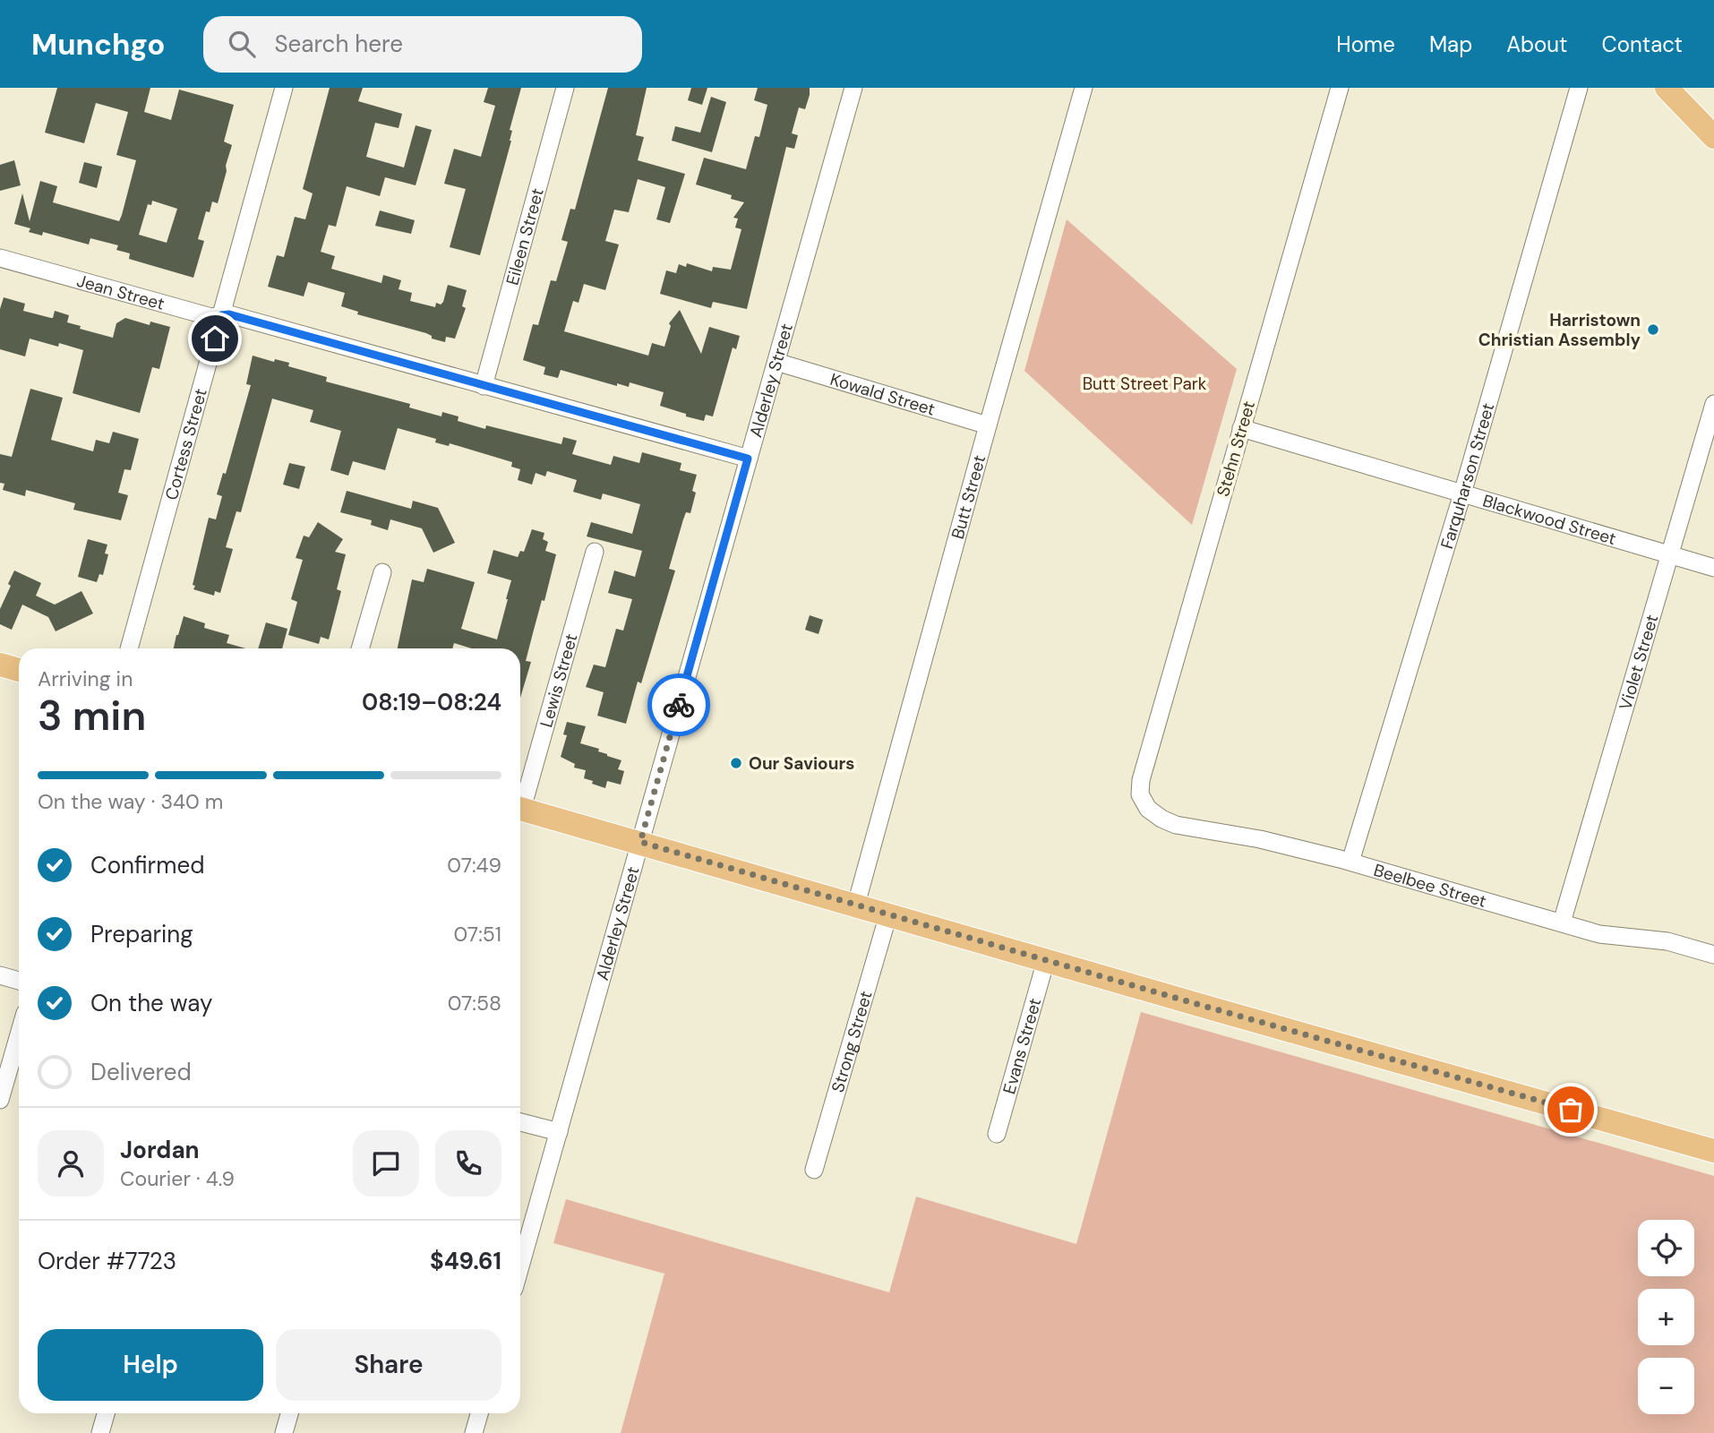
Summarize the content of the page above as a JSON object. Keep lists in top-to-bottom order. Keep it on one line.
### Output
{"streets":{"street":["Eileen Street","Jean Street","Alderley Street","Kowald Street","Cortess Street","Stehn Street","Farquharson Street","Butt Street","Blackwood Street","Violet Street","Lewis Street","Beelbee Street","Strong Street","Evans Street"]},"crossings":[["Eileen Street","Jean Street"],["Jean Street","Alderley Street"],["Jean Street","Cortess Street"],["Alderley Street","Kowald Street"],["Kowald Street","Butt Street"],["Stehn Street","Blackwood Street"],["Stehn Street","Beelbee Street"],["Farquharson Street","Blackwood Street"],["Farquharson Street","Beelbee Street"],["Blackwood Street","Violet Street"],["Violet Street","Beelbee Street"]],"parks":["Butt Street Park"],"places":["Harristown Christian Assembly","Our Saviours"],"page":{"header":"Munchgo","search":"Search here","nav":["Home","Map","About","Contact"],"heading":["3 min","Arriving in","08:19–08:24"],"panel":["Jordan","Courier · 4.9","Order #7723","$49.61"],"bar":"On the way · 340 m","list":[["Confirmed","07:49"],["Preparing","07:51"],["On the way","07:58"],"Delivered"],"map_buttons":["+","−"],"buttons":["Help","Share"]}}
